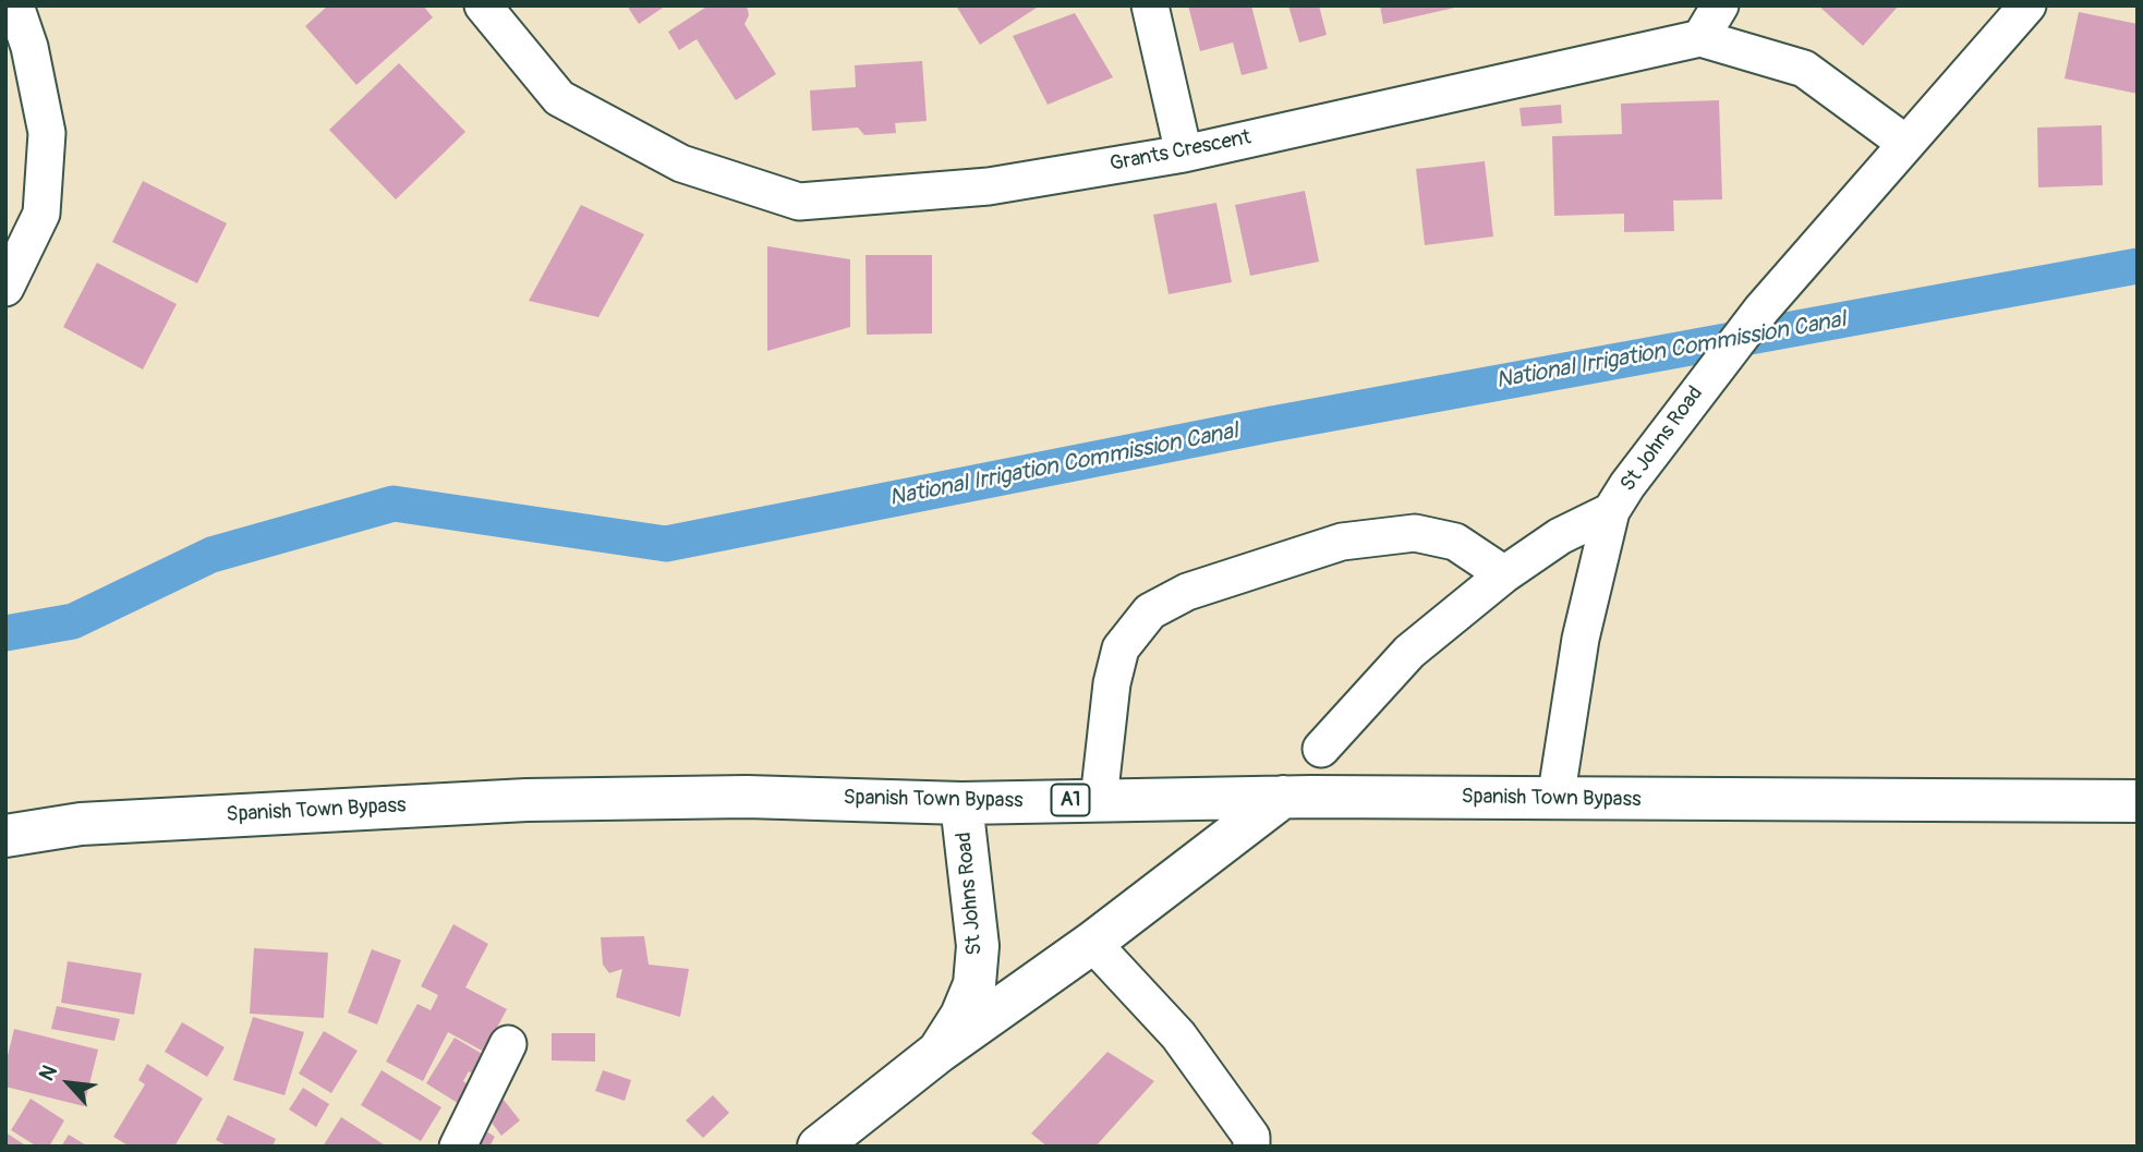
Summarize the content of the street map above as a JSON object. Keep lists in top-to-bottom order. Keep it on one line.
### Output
{"streets":{"main road":["St Johns Road","Spanish Town Bypass","A1"],"street":["Grants Crescent"]},"crossings":[["Grants Crescent","St Johns Road"],["St Johns Road","Spanish Town Bypass"]],"water":["National Irrigation Commission Canal"],"north":"top left"}
